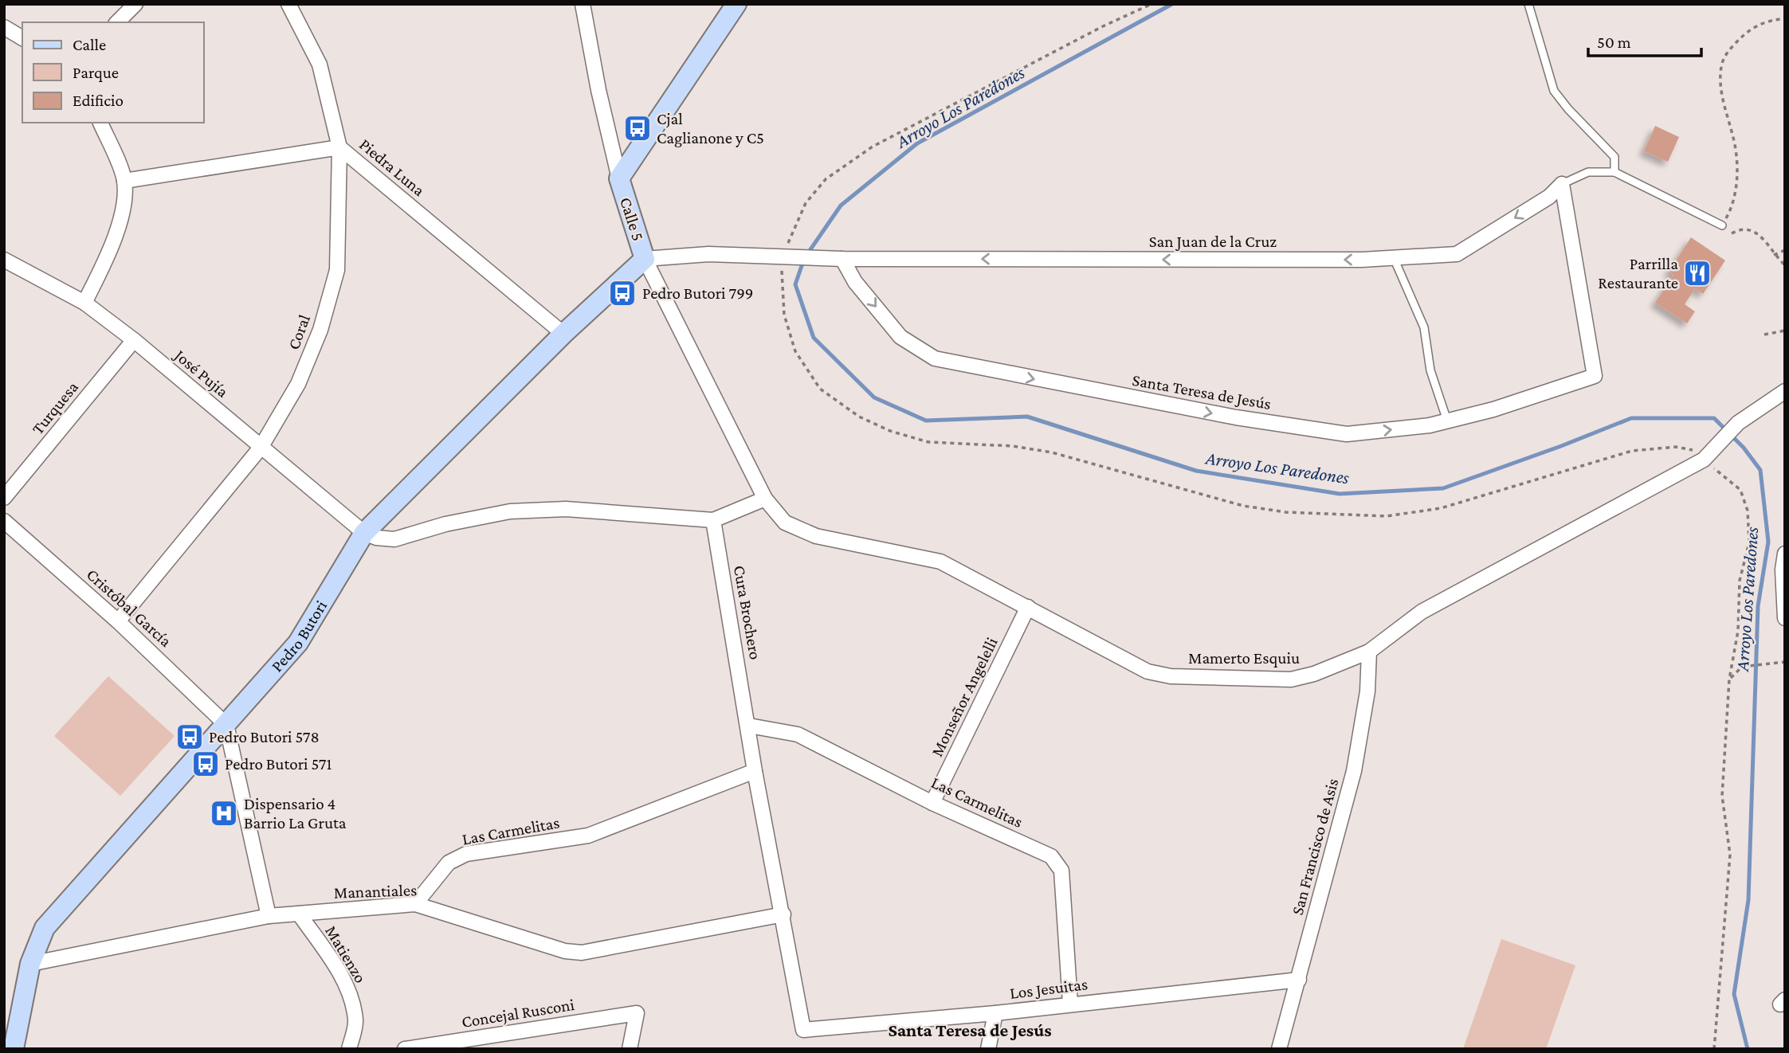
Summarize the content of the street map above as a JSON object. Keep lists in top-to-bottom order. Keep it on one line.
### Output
{"streets":{"street":["Piedra Luna","Calle 5","San Juan de la Cruz","Coral","José Pujía","Santa Teresa de Jesús","Turquesa","Cristóbal García","Cura Brochero","Pedro Butori","Mamerto Esquiu","Monseñor Angelelli","Las Carmelitas","San Francisco de Asis","Manantiales","Matienzo","Los Jesuitas","Concejal Rusconi"]},"crossings":[["Piedra Luna","Coral"],["Piedra Luna","Pedro Butori"],["Calle 5","San Juan de la Cruz"],["Calle 5","Pedro Butori"],["San Juan de la Cruz","Santa Teresa de Jesús"],["San Juan de la Cruz","Pedro Butori"],["Coral","José Pujía"],["Coral","Cristóbal García"],["José Pujía","Turquesa"],["José Pujía","Pedro Butori"],["Cristóbal García","Pedro Butori"],["Cura Brochero","Las Carmelitas"],["Cura Brochero","Manantiales"],["Cura Brochero","Los Jesuitas"],["Pedro Butori","Manantiales"],["Mamerto Esquiu","Monseñor Angelelli"],["Mamerto Esquiu","San Francisco de Asis"],["Monseñor Angelelli","Las Carmelitas"],["Las Carmelitas","Manantiales"],["Las Carmelitas","Los Jesuitas"],["San Francisco de Asis","Los Jesuitas"],["Manantiales","Matienzo"]],"one_way":["San Juan de la Cruz","Santa Teresa de Jesús"],"districts":["Santa Teresa de Jesús"],"water":["Arroyo Los Paredones"],"places":{"bus stop":["Cjal Caglianone y C5","Pedro Butori 799","Pedro Butori 578","Pedro Butori 571"],"restaurant":["Parrilla Restaurante"],"hospital":["Dispensario 4 Barrio La Gruta"]},"legend":["Calle","Parque","Edificio"],"scale_bar":"50 m"}
